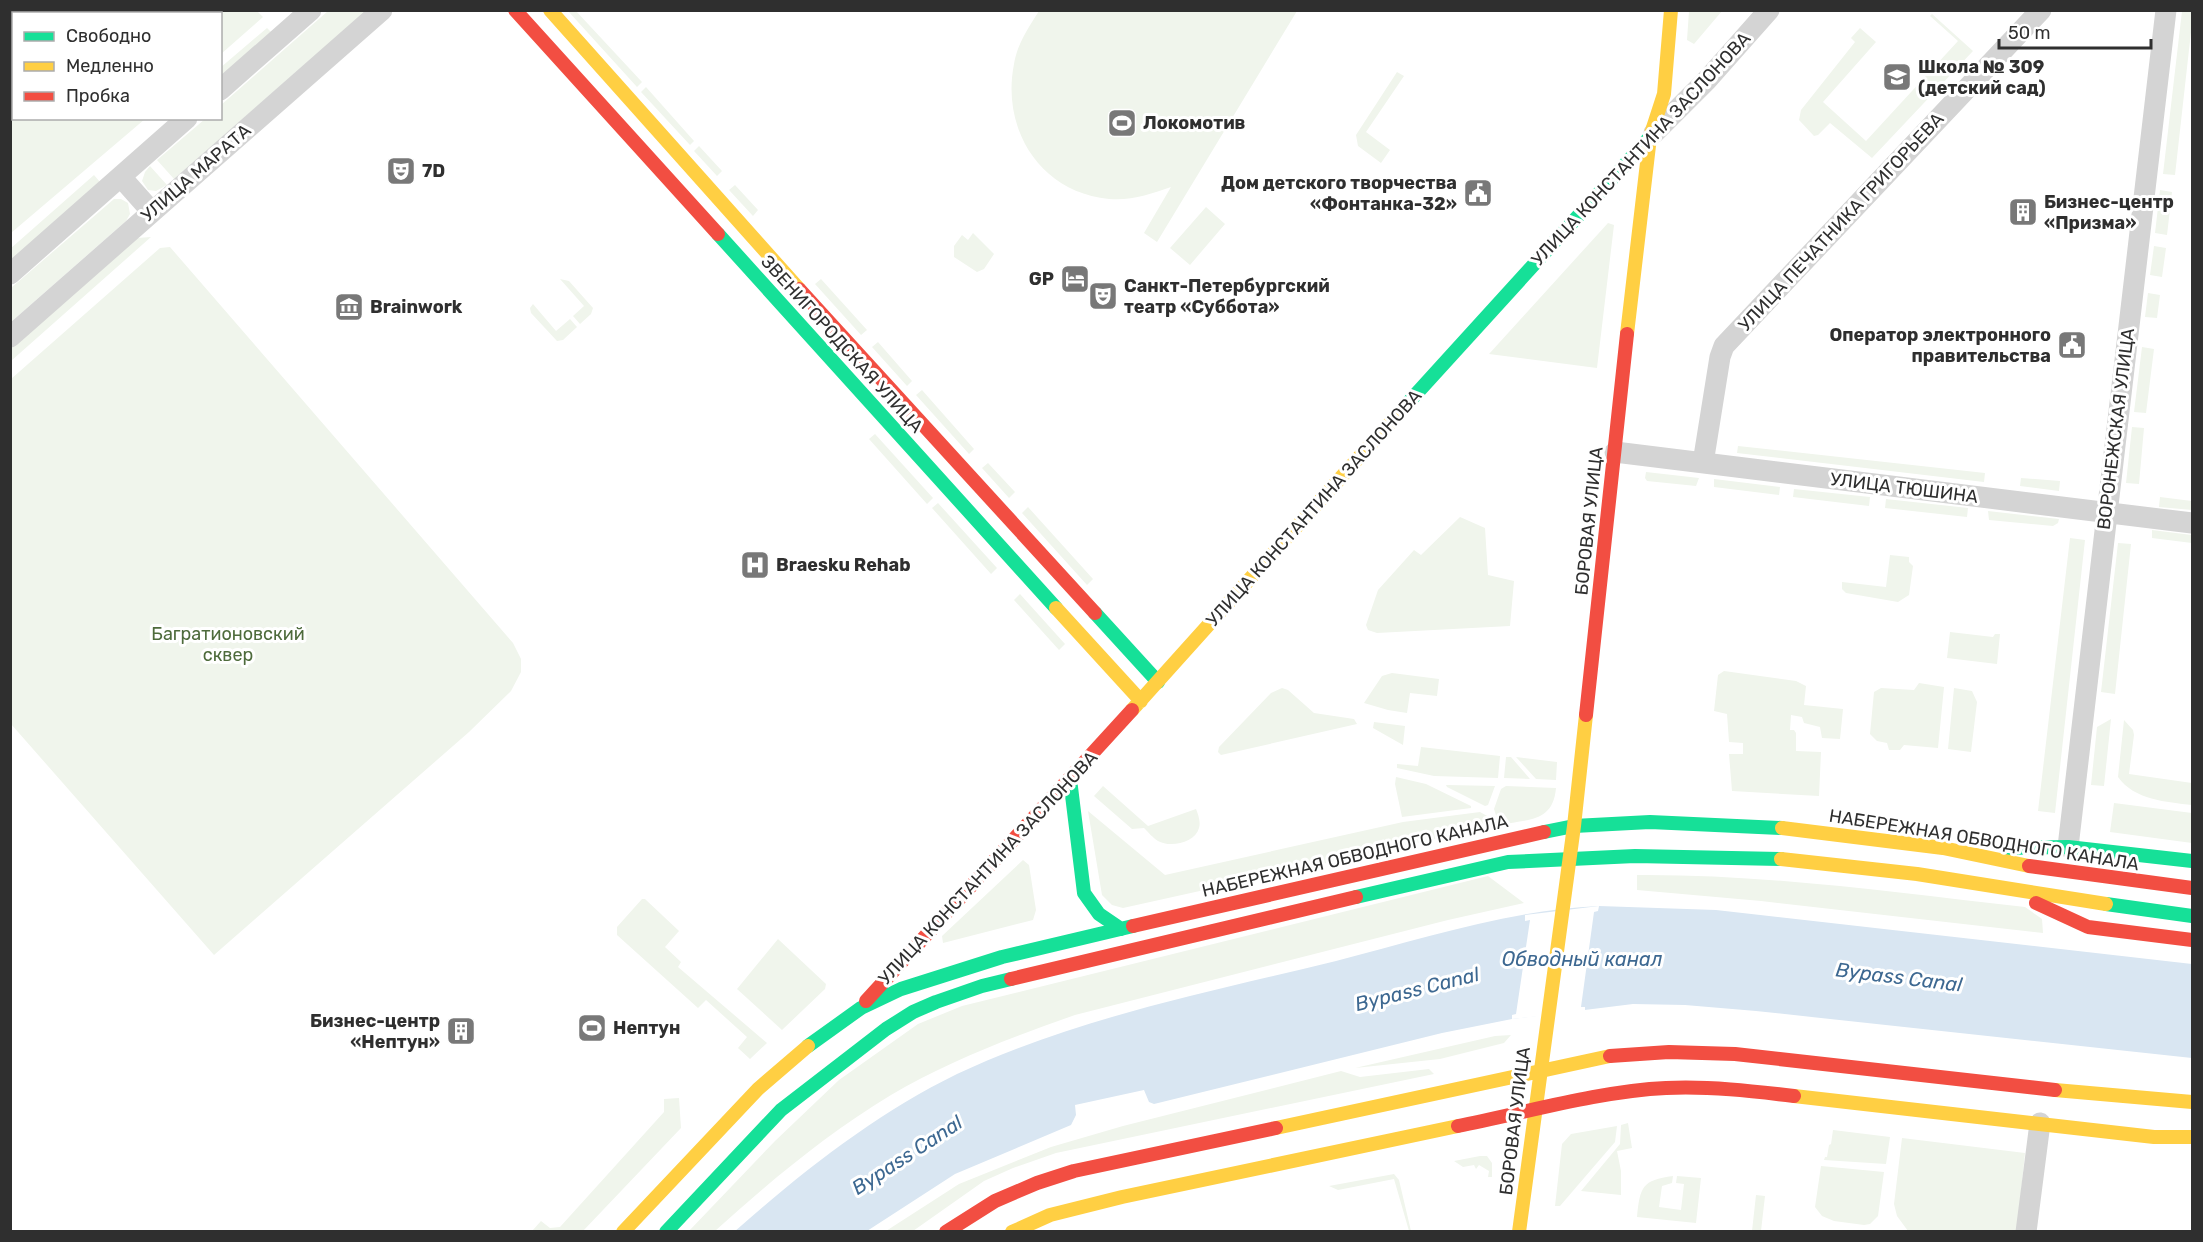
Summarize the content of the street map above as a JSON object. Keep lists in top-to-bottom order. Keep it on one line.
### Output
{"streets":{"main road":["УЛИЦА КОНСТАНТИНА ЗАСЛОНОВА","ЗВЕНИГОРОДСКАЯ УЛИЦА","БОРОВАЯ УЛИЦА","НАБЕРЕЖНАЯ ОБВОДНОГО КАНАЛА"],"street":["УЛИЦА МАРАТА","УЛИЦА ПЕЧАТНИКА ГРИГОРЬЕВА","ВОРОНЕЖСКАЯ УЛИЦА","УЛИЦА ТЮШИНА"]},"crossings":[["УЛИЦА КОНСТАНТИНА ЗАСЛОНОВА","ЗВЕНИГОРОДСКАЯ УЛИЦА"],["УЛИЦА КОНСТАНТИНА ЗАСЛОНОВА","БОРОВАЯ УЛИЦА"],["УЛИЦА КОНСТАНТИНА ЗАСЛОНОВА","НАБЕРЕЖНАЯ ОБВОДНОГО КАНАЛА"],["УЛИЦА ПЕЧАТНИКА ГРИГОРЬЕВА","УЛИЦА ТЮШИНА"],["ВОРОНЕЖСКАЯ УЛИЦА","УЛИЦА ТЮШИНА"],["УЛИЦА ТЮШИНА","БОРОВАЯ УЛИЦА"],["БОРОВАЯ УЛИЦА","НАБЕРЕЖНАЯ ОБВОДНОГО КАНАЛА"]],"water":["Обводный канал","Bypass Canal"],"parks":["Багратионовский сквер"],"places":{"school or university":["Школа № 309 (детский сад)"],"sports":["Локомотив","Нептун"],"theatre":["7D","Санкт-Петербургский театр «Суббота»"],"public building":["Дом детского творчества «Фонтанка-32»","Оператор электронного правительства"],"building":["Бизнес-центр «Призма»","Бизнес-центр «Нептун»"],"hotel":["GP"],"museum":["Brainwork"],"hospital":["Braesku Rehab"]},"legend":["Свободно","Медленно","Пробка"],"scale_bar":"50 m"}
